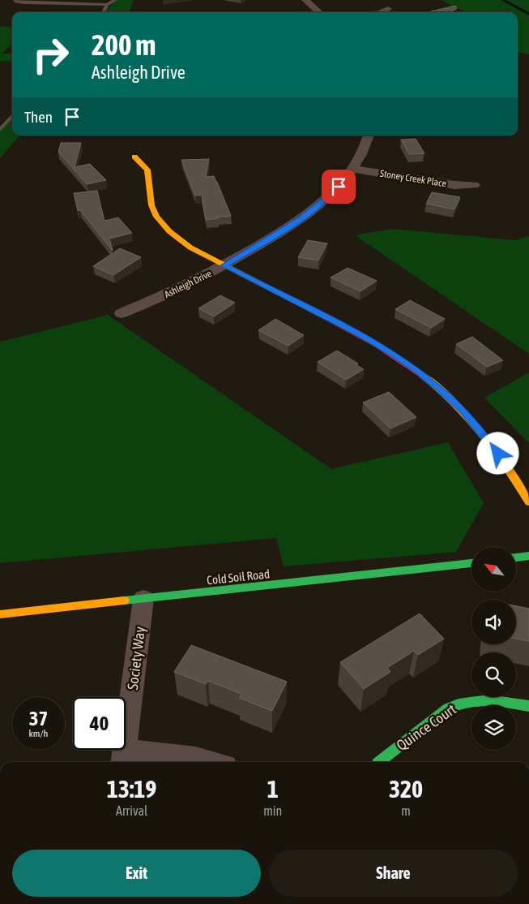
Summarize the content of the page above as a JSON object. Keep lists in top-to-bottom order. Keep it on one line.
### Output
{"streets":{"street":["Stoney Creek Place","Ashleigh Drive","Cold Soil Road","Society Way","Quince Court"]},"crossings":[["Stoney Creek Place","Ashleigh Drive"],["Cold Soil Road","Society Way"]],"north":"top left","page":{"turn":["200 m","Ashleigh Drive"],"then":"Then","speed":"37 km/h","limit":"40","eta":["13:19","Arrival","1","min","320","m"],"buttons":["Exit","Share"]}}
